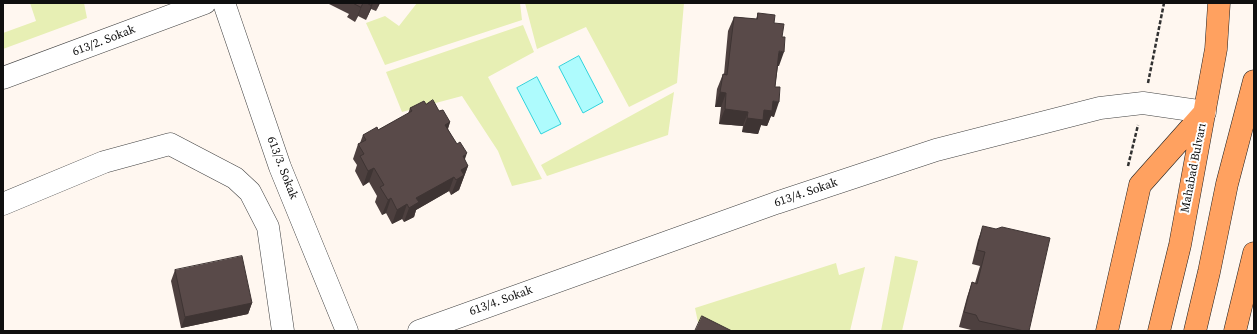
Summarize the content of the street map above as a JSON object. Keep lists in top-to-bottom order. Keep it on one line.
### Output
{"streets":{"main road":["Mahabad Bulvarı"],"street":["613/2. Sokak","613/3. Sokak","613/4. Sokak"]},"crossings":[["Mahabad Bulvarı","613/4. Sokak"]]}
